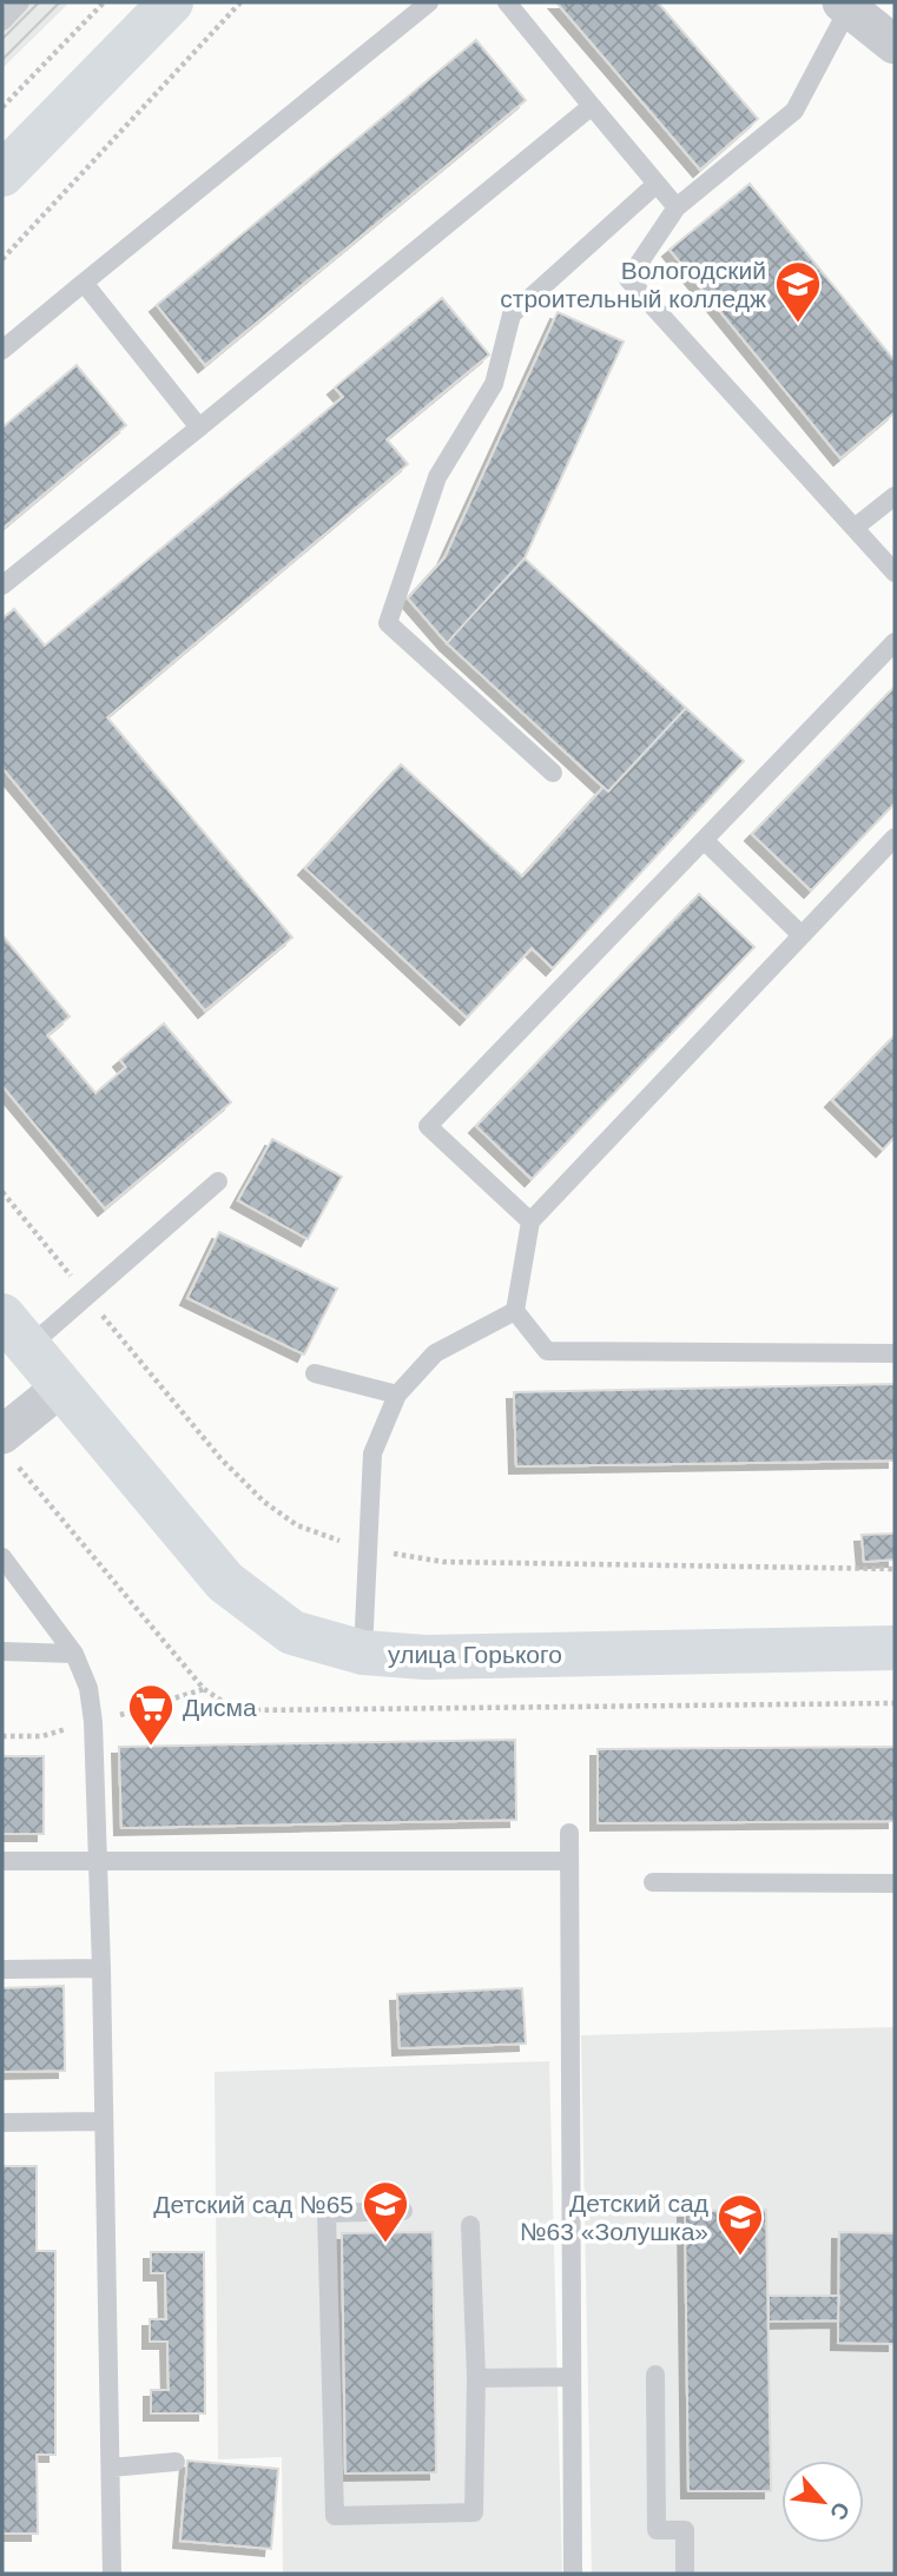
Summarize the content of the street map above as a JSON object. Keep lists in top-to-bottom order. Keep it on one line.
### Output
{"streets":{"street":["улица Горького"]},"places":{"school or university":["Вологодский строительный колледж","Детский сад №65","Детский сад №63 «Золушка»"],"supermarket":["Дисма"]},"north":"bottom right"}
